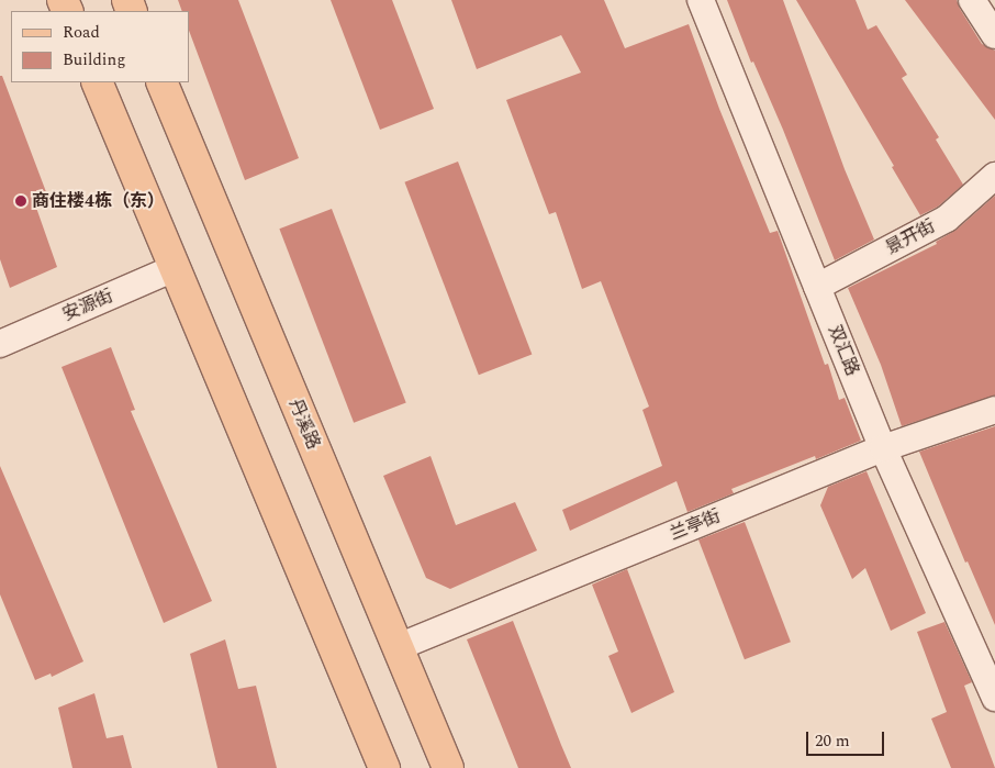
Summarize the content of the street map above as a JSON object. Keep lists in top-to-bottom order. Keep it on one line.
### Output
{"streets":{"main road":["丹溪路"],"street":["景开街","安源街","双汇路","兰亭街"]},"crossings":[["景开街","双汇路"],["双汇路","兰亭街"],["丹溪路","兰亭街"]],"places":["商住楼4栋（东）"],"legend":["Road","Building"],"scale_bar":"20 m"}
